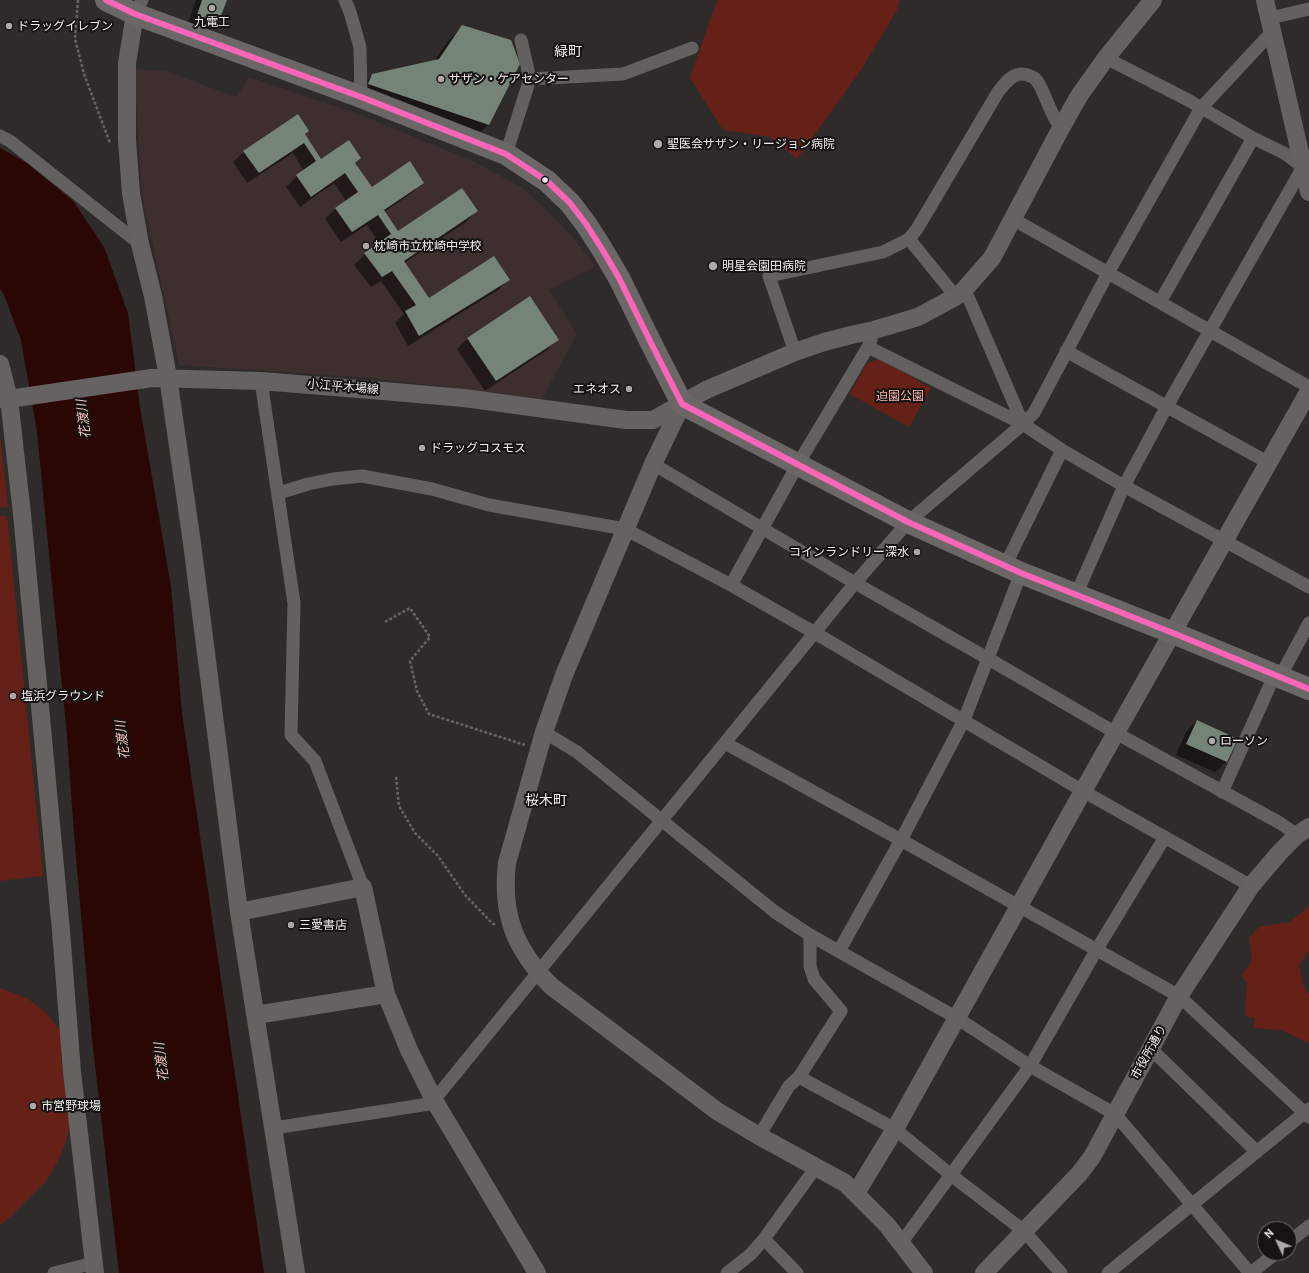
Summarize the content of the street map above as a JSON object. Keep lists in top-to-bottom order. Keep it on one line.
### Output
{"streets":{"street":["小江平木場線","市役所通り"]},"districts":["緑町","桜木町"],"water":["花渡川"],"parks":["迫園公園"],"places":["九電工","ドラッグイレブン","サザン・ケアセンター","聖医会サザン・リージョン病院","枕崎市立枕崎中学校","明星会園田病院","エネオス","ドラッグコスモス","コインランドリー深水","塩浜グラウンド","ローソン","三愛書店","市営野球場"],"north":"top left"}
